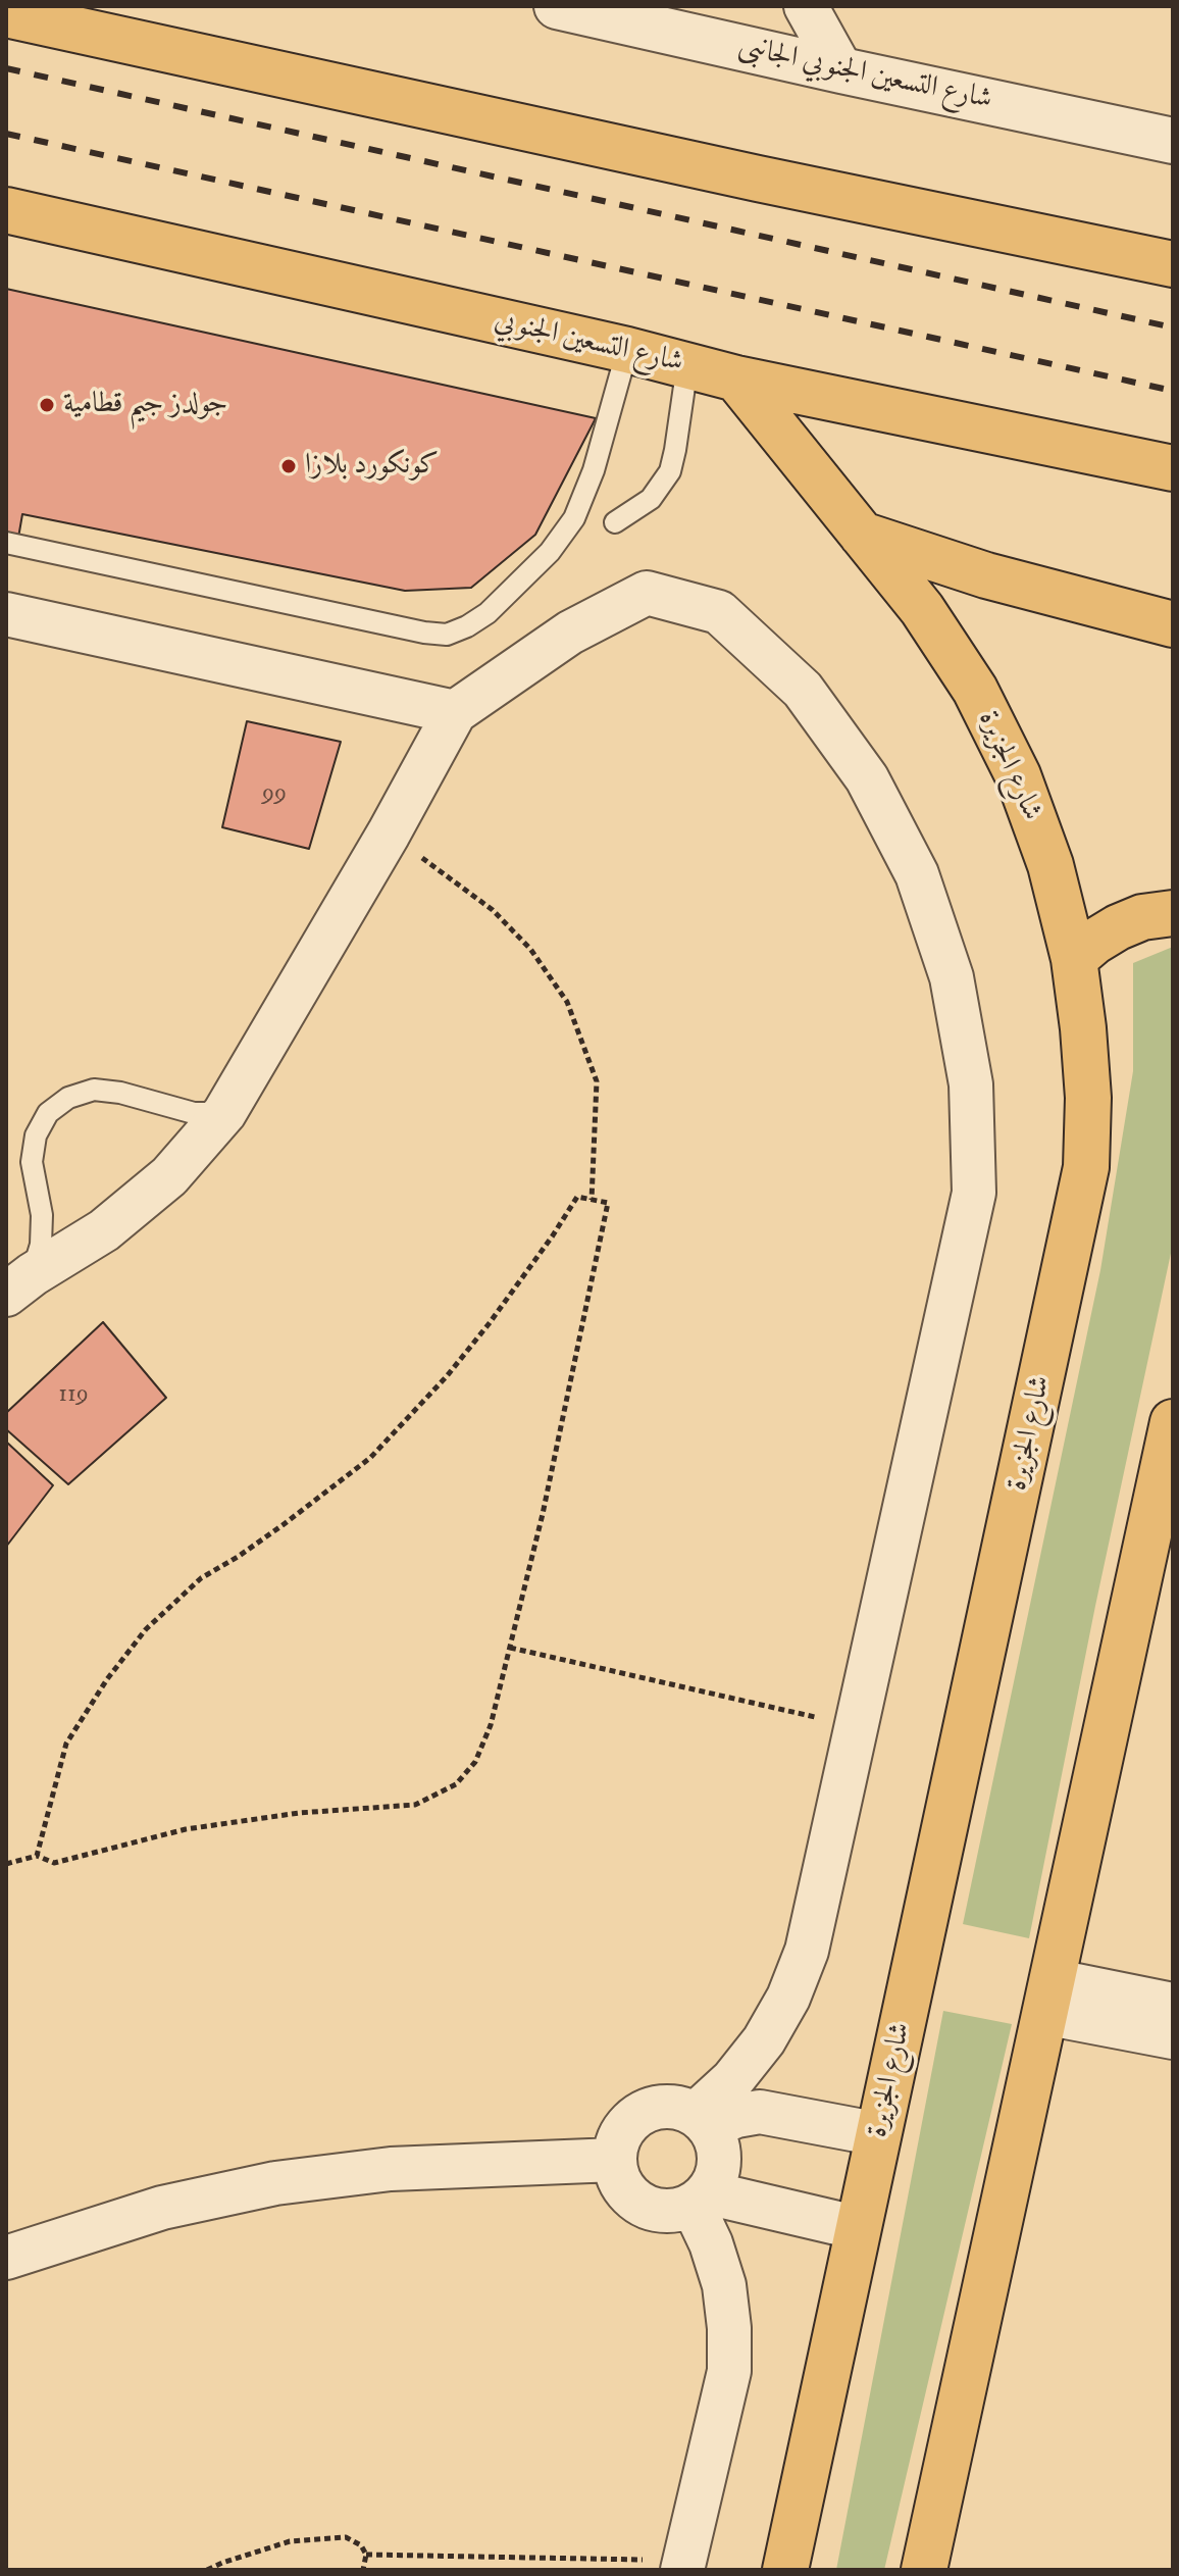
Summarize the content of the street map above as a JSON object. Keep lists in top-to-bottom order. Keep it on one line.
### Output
{"streets":{"main road":["شارع التسعين الجنوبي","شارع الجزيرة"],"street":["شارع التسعين الجنوبي الجانبى"]},"crossings":[["شارع التسعين الجنوبي","شارع الجزيرة"]],"places":["جولدز جيم قطامية","كونكورد بلازا"],"house_numbers":["99","119"]}
